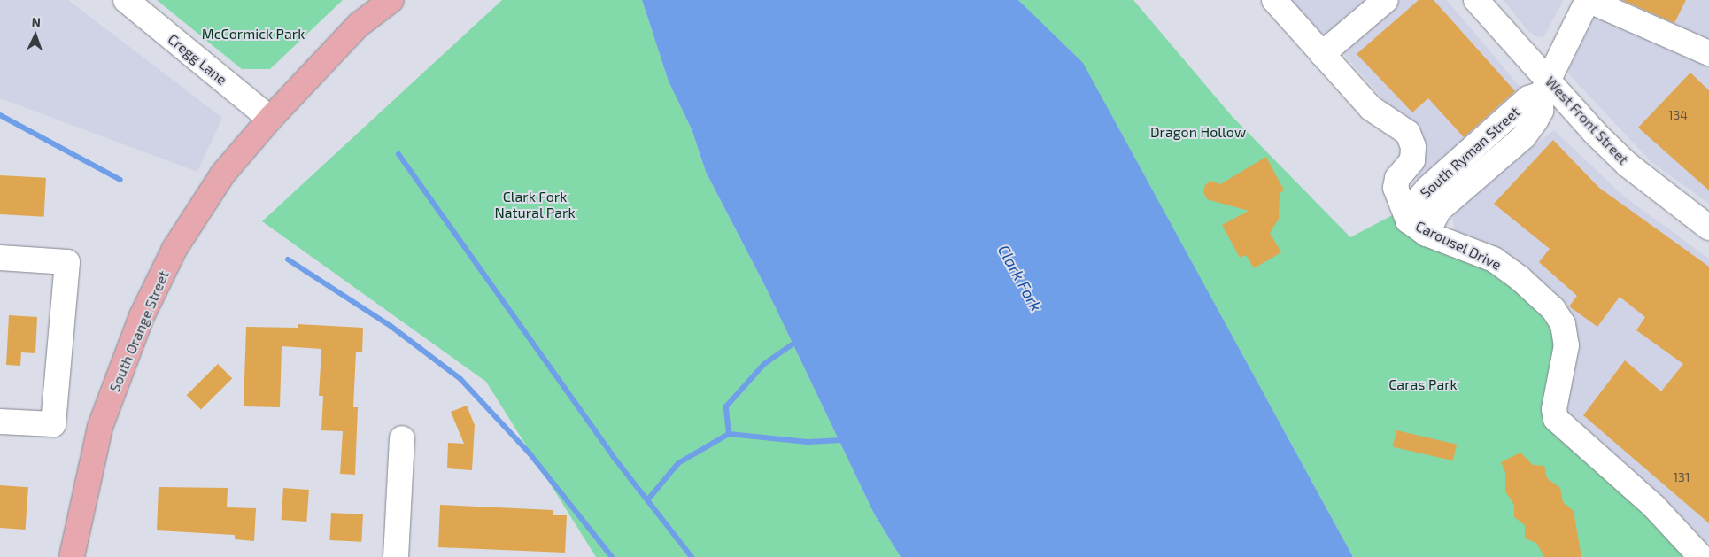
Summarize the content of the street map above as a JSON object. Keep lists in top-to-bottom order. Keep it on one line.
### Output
{"streets":{"main road":["South Orange Street"],"street":["Cregg Lane","West Front Street","South Ryman Street","Carousel Drive"]},"crossings":[["Cregg Lane","South Orange Street"],["West Front Street","South Ryman Street"],["South Ryman Street","Carousel Drive"]],"water":["Clark Fork"],"parks":["McCormick Park","Dragon Hollow","Clark Fork Natural Park","Caras Park"],"house_numbers":["134","131"],"north":"top"}
